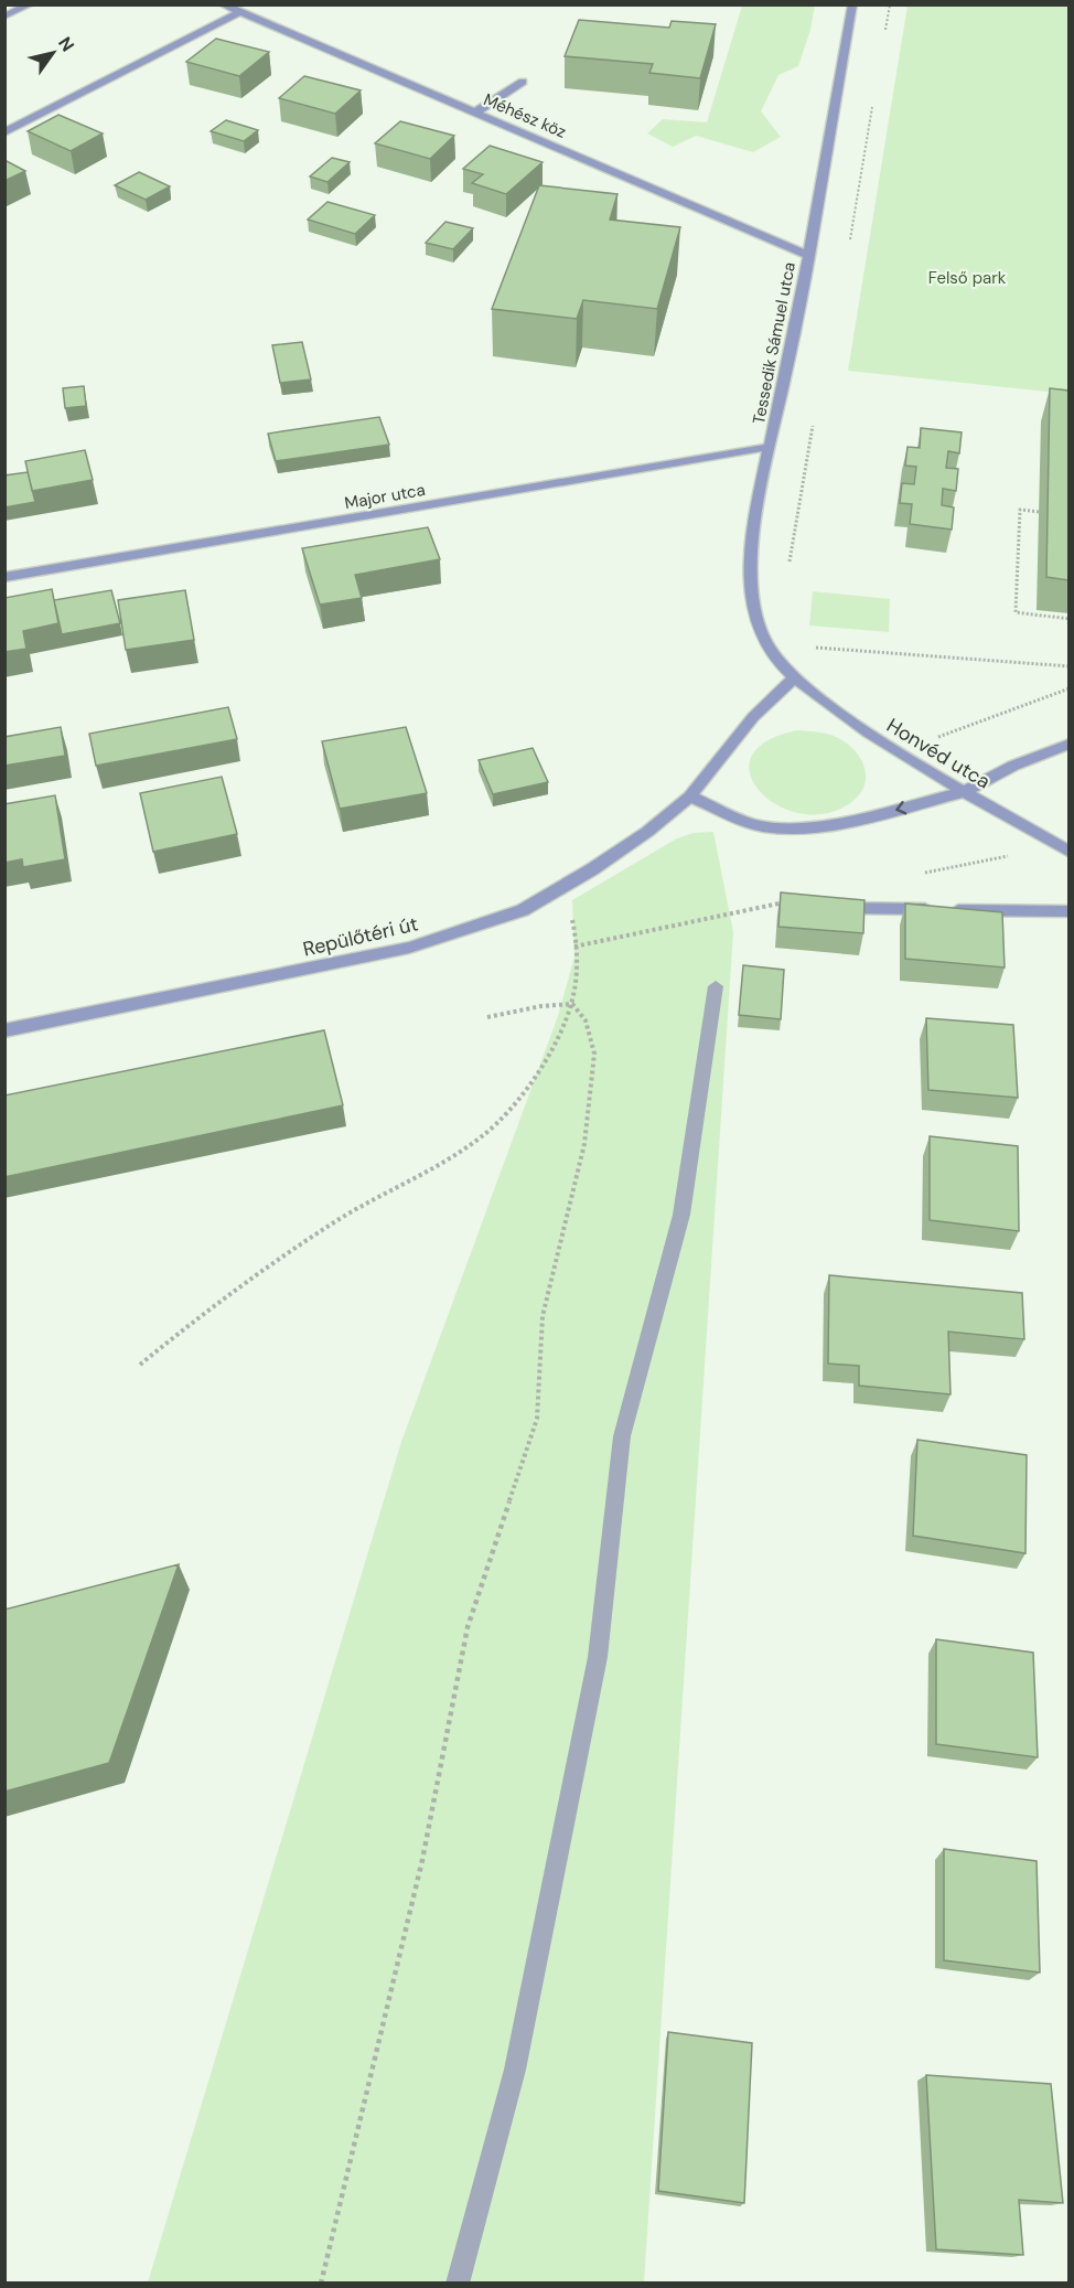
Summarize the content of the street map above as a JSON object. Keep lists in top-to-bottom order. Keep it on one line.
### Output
{"streets":{"street":["Méhész köz","Tessedik Sámuel utca","Major utca","Honvéd utca","Repülőtéri út"]},"crossings":[["Méhész köz","Tessedik Sámuel utca"],["Tessedik Sámuel utca","Major utca"],["Tessedik Sámuel utca","Honvéd utca"],["Tessedik Sámuel utca","Repülőtéri út"],["Honvéd utca","Repülőtéri út"]],"parks":["Felső park"],"north":"top right"}
